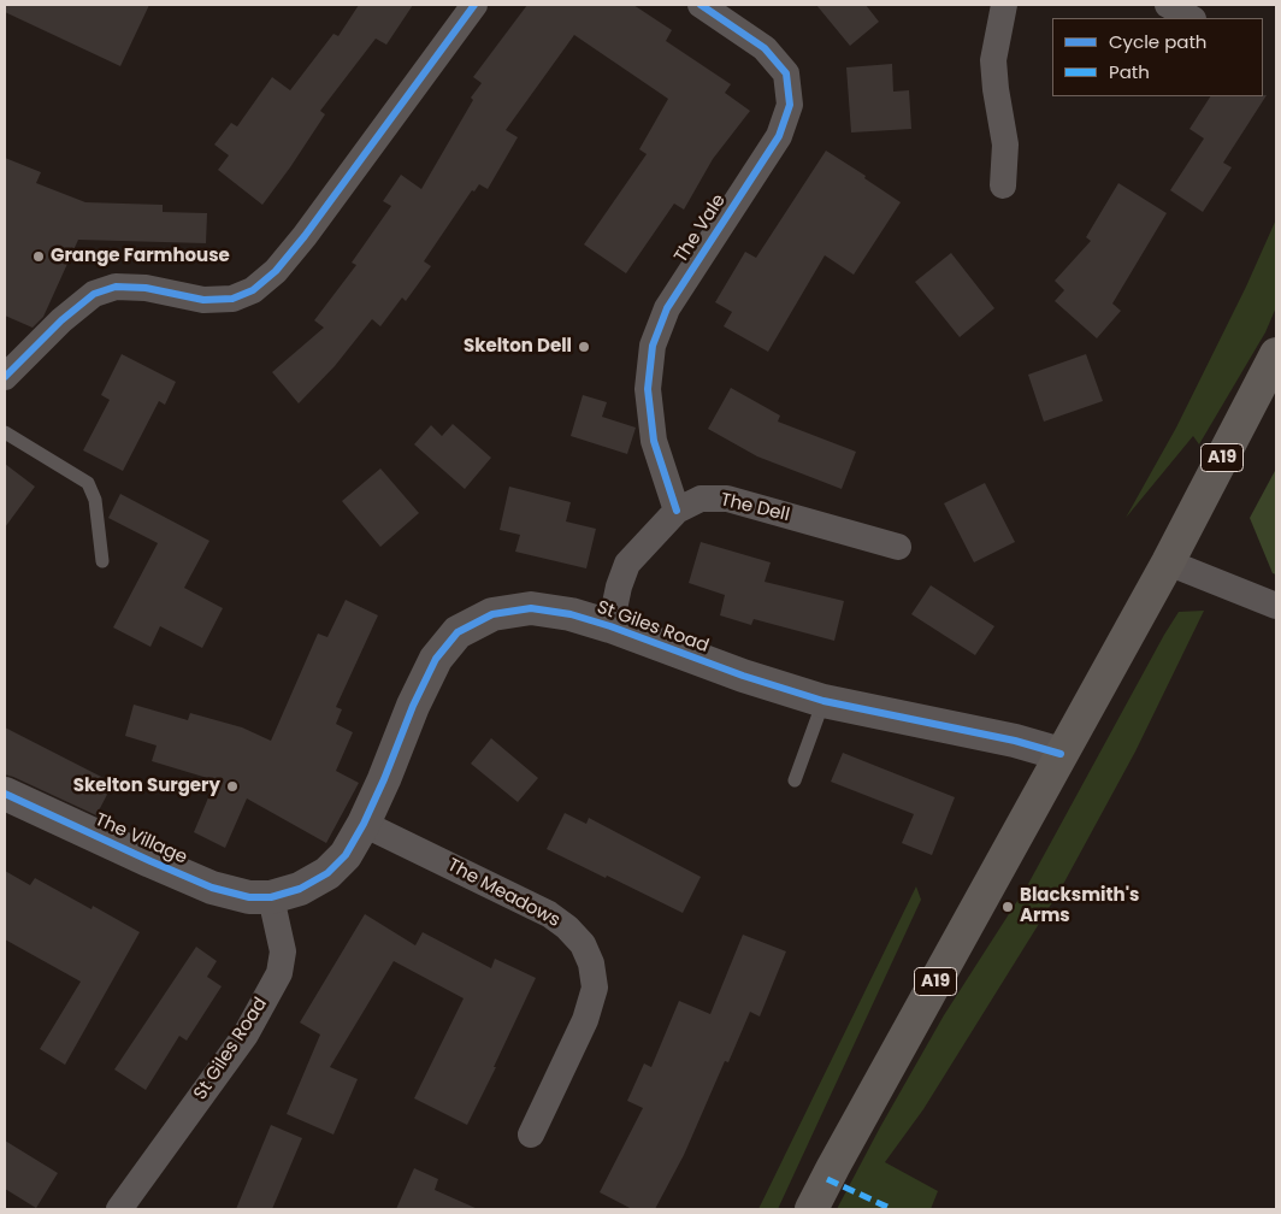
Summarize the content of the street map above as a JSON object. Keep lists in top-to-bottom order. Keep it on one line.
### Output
{"streets":{"highway":["A19"],"street":["The Vale","The Dell","St Giles Road","The Village","The Meadows"]},"crossings":[["The Vale","The Dell"],["A19","St Giles Road"],["The Dell","St Giles Road"],["St Giles Road","The Village"],["St Giles Road","The Meadows"]],"places":["Grange Farmhouse","Skelton Dell","Skelton Surgery","Blacksmith's Arms"],"legend":["Cycle path","Path"]}
